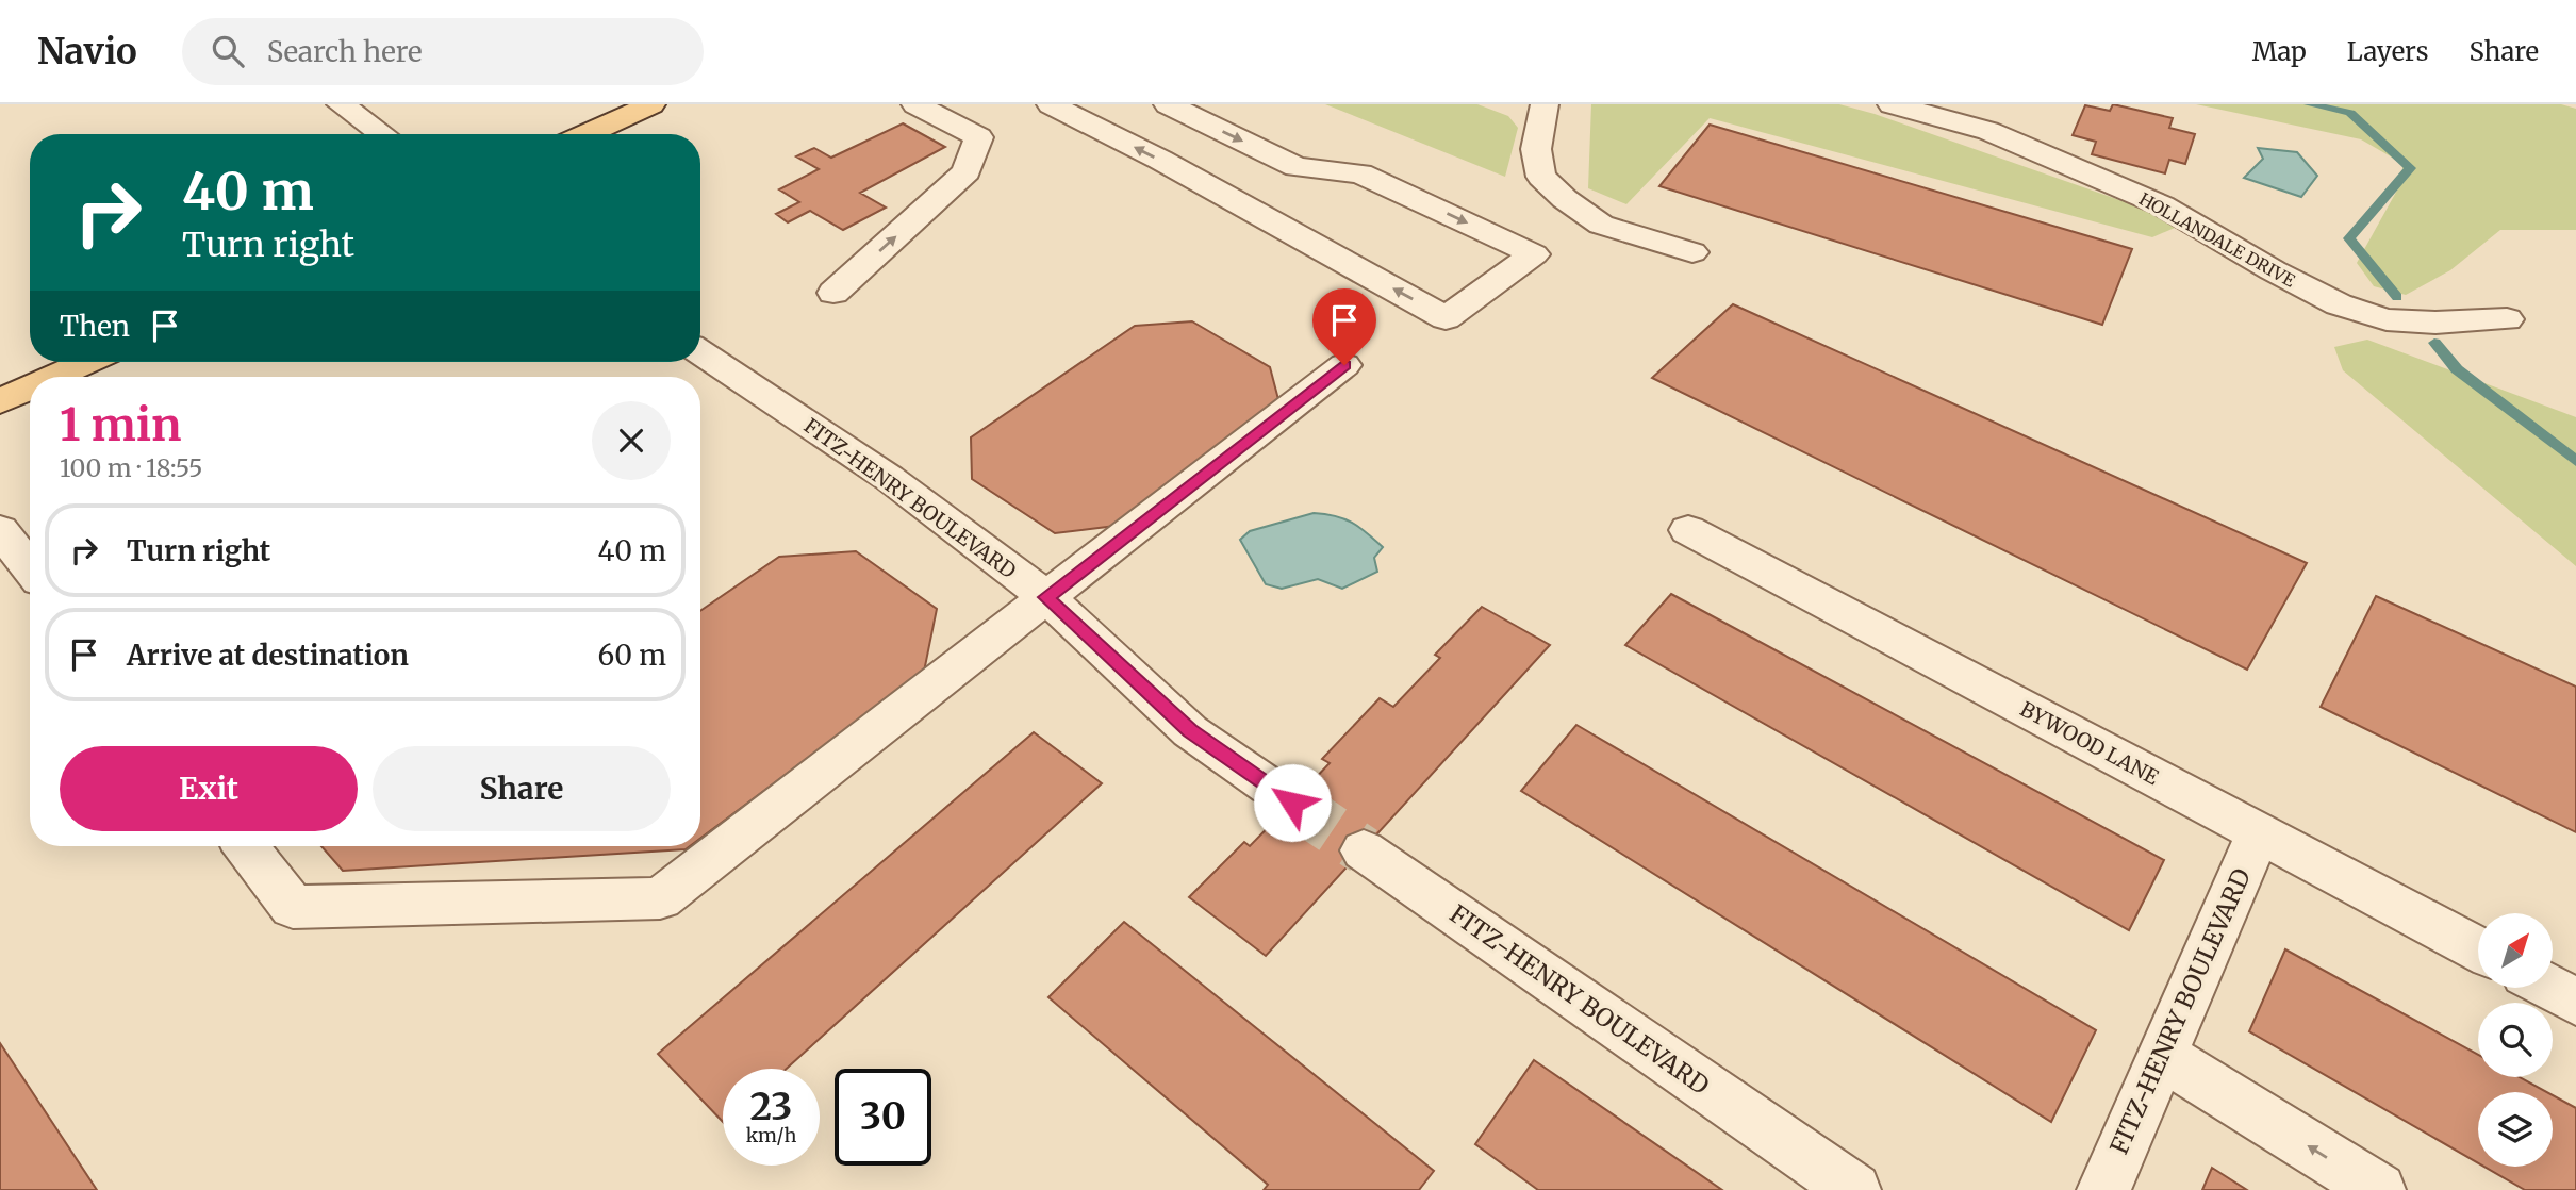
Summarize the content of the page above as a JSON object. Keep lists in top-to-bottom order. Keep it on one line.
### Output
{"streets":{"street":["HOLLANDALE DRIVE","FITZ-HENRY BOULEVARD","BYWOOD LANE"]},"crossings":[["FITZ-HENRY BOULEVARD","BYWOOD LANE"]],"north":"top right","page":{"header":"Navio","search":"Search here","nav":["Map","Layers","Share"],"turn":["40 m","Turn right"],"then":"Then","heading":["1 min","100 m · 18:55"],"list":[{"name":"Turn right","value":"40 m"},{"name":"Arrive at destination","value":"60 m"}],"buttons":["Exit","Share"],"speed":"23 km/h","limit":"30"}}
